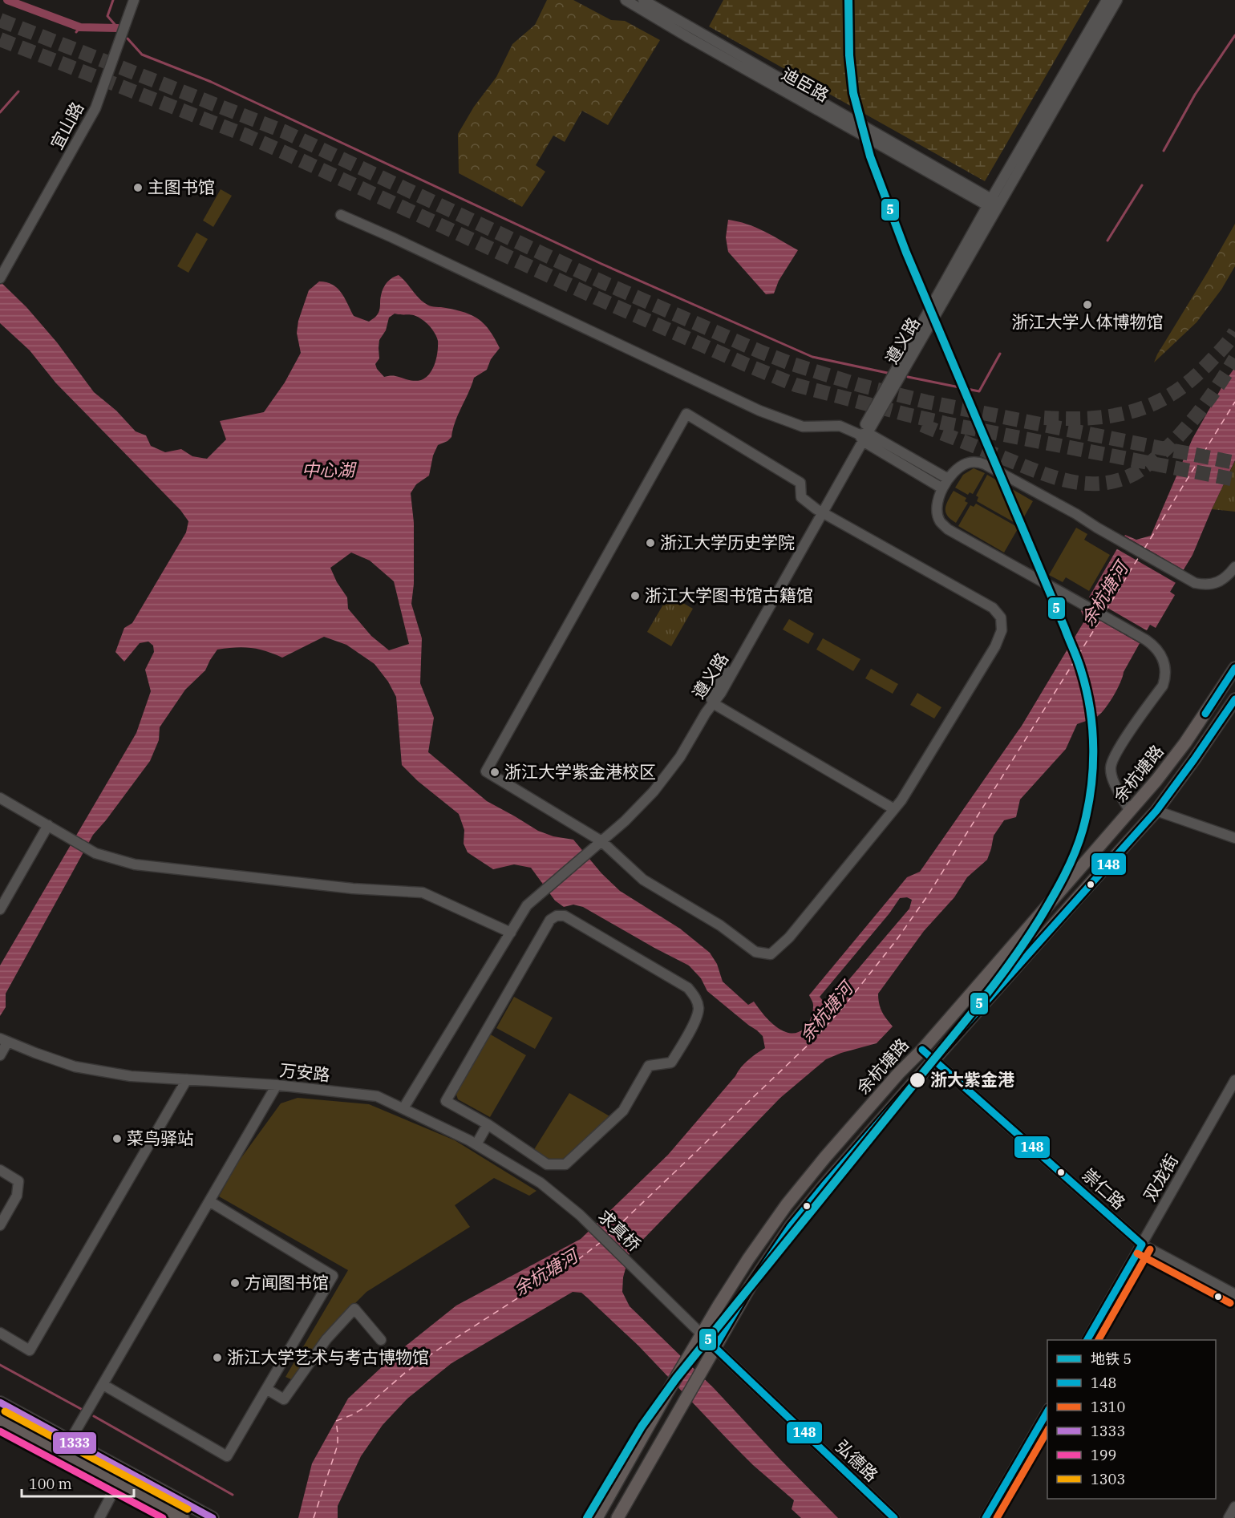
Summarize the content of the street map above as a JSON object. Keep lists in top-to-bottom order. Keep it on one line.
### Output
{"streets":{"main road":["余杭塘路"],"street":["迪臣路","宜山路","遵义路","万安路","双龙街","崇仁路","求真桥","弘德路"]},"crossings":[["迪臣路","遵义路"],["余杭塘路","崇仁路"],["余杭塘路","求真桥"],["余杭塘路","弘德路"],["万安路","求真桥"],["双龙街","崇仁路"]],"water":["中心湖","余杭塘河"],"places":["主图书馆","浙江大学人体博物馆","浙江大学历史学院","浙江大学图书馆古籍馆","浙江大学紫金港校区","浙大紫金港","菜鸟驿站","方闻图书馆","浙江大学艺术与考古博物馆"],"lines":["metro line 5","transit line 148","transit line 1310","transit line 1333","transit line 1303","transit line 199"],"legend":["地铁 5","148","1310","1333","199","1303"],"scale_bar":"100 m"}
